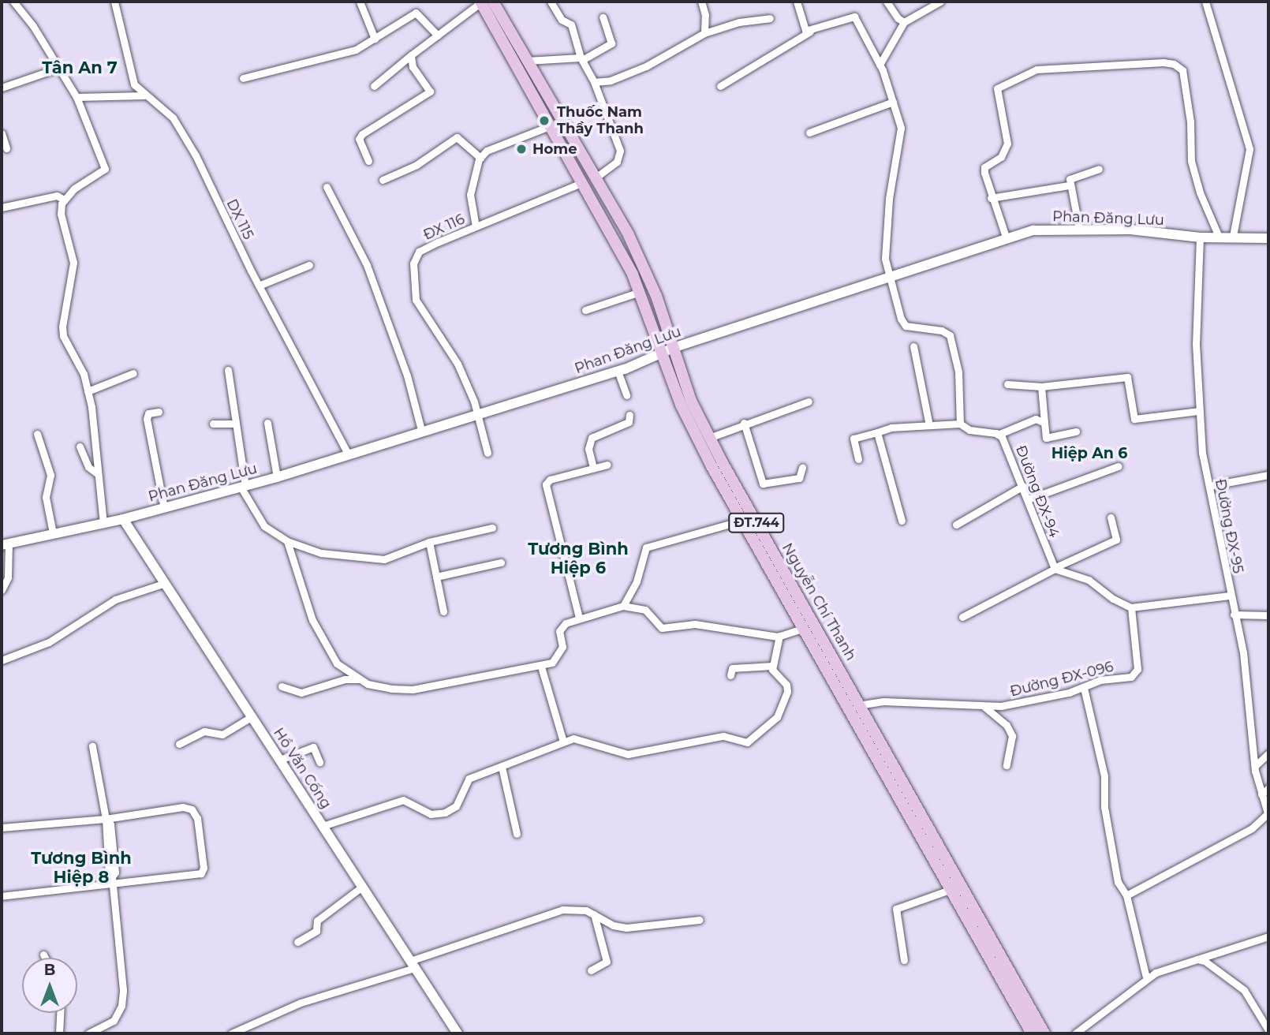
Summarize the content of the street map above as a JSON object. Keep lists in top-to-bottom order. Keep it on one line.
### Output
{"streets":{"main road":["ĐT.744","Nguyễn Chí Thanh"],"street":["Phan Đăng Lưu","DX 115","ĐX 116","Đường ĐX-94","Đường ĐX-95","Đường ĐX-096","Hồ Văn Cống"]},"crossings":[["Phan Đăng Lưu","DX 115"],["Phan Đăng Lưu","ĐX 116"],["Phan Đăng Lưu","Đường ĐX-95"],["Phan Đăng Lưu","Nguyễn Chí Thanh"],["Phan Đăng Lưu","Hồ Văn Cống"],["ĐX 116","Nguyễn Chí Thanh"],["Nguyễn Chí Thanh","Đường ĐX-096"]],"districts":["Tân An 7","Hiệp An 6","Tương Bình Hiệp 6","Tương Bình Hiệp 8"],"places":["Thuốc Nam Thầy Thanh","Home"],"north":"top"}
